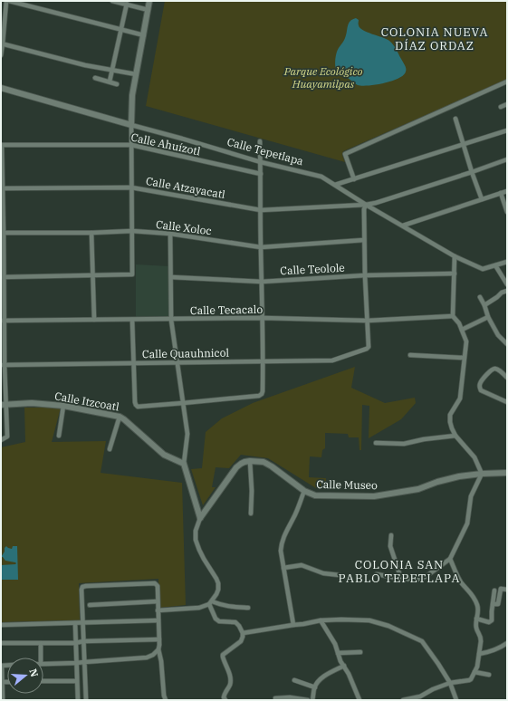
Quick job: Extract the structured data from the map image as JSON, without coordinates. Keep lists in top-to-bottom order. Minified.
{"streets":{"street":["Calle Ahuízotl","Calle Tepetlapa","Calle Atzayacatl","Calle Xoloc","Calle Teolole","Calle Tecacalo","Calle Quauhnicol","Calle Itzcoatl","Calle Museo"]},"crossings":[["Calle Tepetlapa","Calle Atzayacatl"],["Calle Tecacalo","Calle Quauhnicol"]],"districts":["COLONIA NUEVA DÍAZ ORDAZ","COLONIA SAN PABLO TEPETLAPA"],"parks":["Parque Ecológico Huayamilpas"],"north":"right"}
